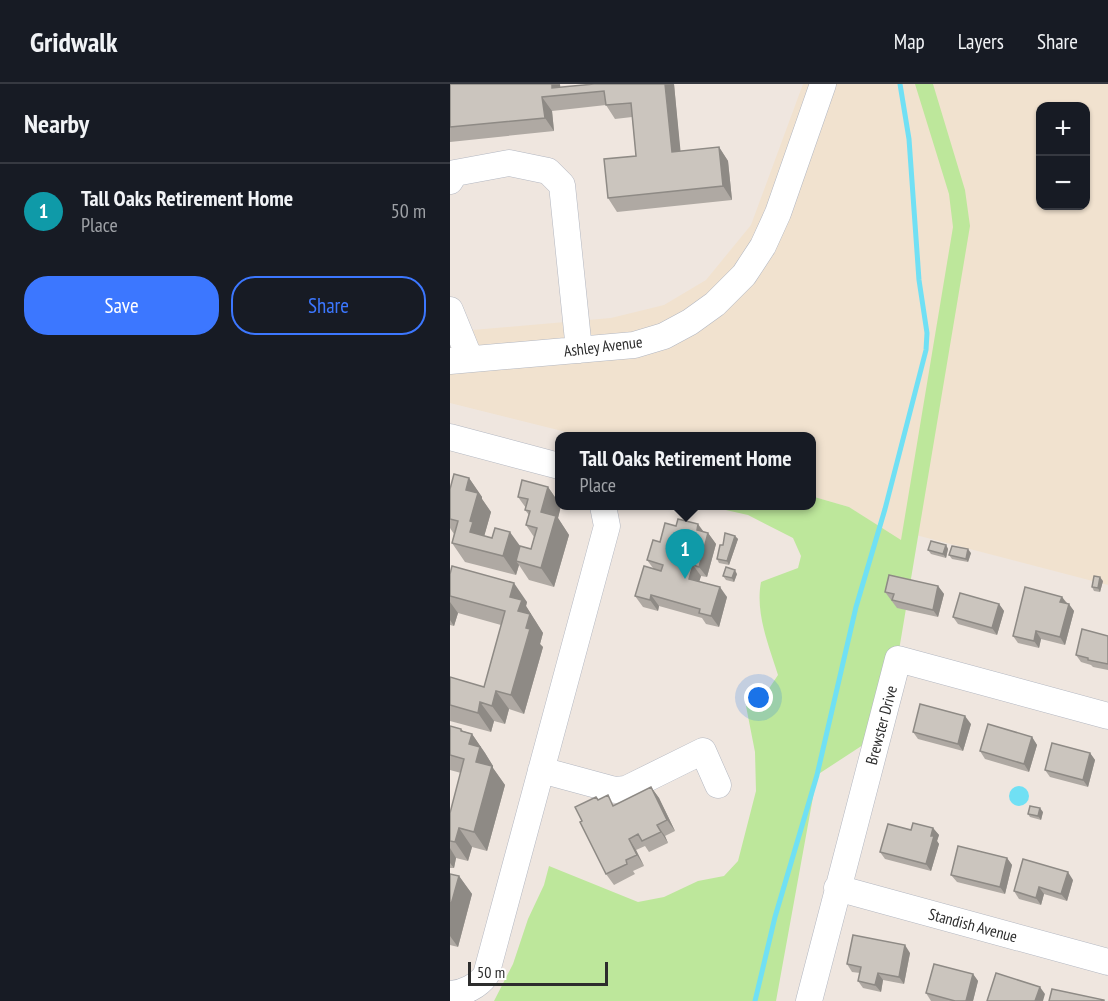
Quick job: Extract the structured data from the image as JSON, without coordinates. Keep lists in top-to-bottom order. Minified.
{"streets":{"street":["Ashley Avenue","Brewster Drive","Standish Avenue"]},"crossings":[["Brewster Drive","Standish Avenue"]],"scale_bar":"50 m","page":{"header":"Gridwalk","nav":["Map","Layers","Share"],"heading":"Nearby","map_buttons":["+","−"],"list":[{"mark":"1","name":"Tall Oaks Retirement Home","note":"Place","value":"50 m"}],"buttons":["Save","Share"],"popup":["Tall Oaks Retirement Home","Place"],"pins":"1","scale":"50 m"}}
